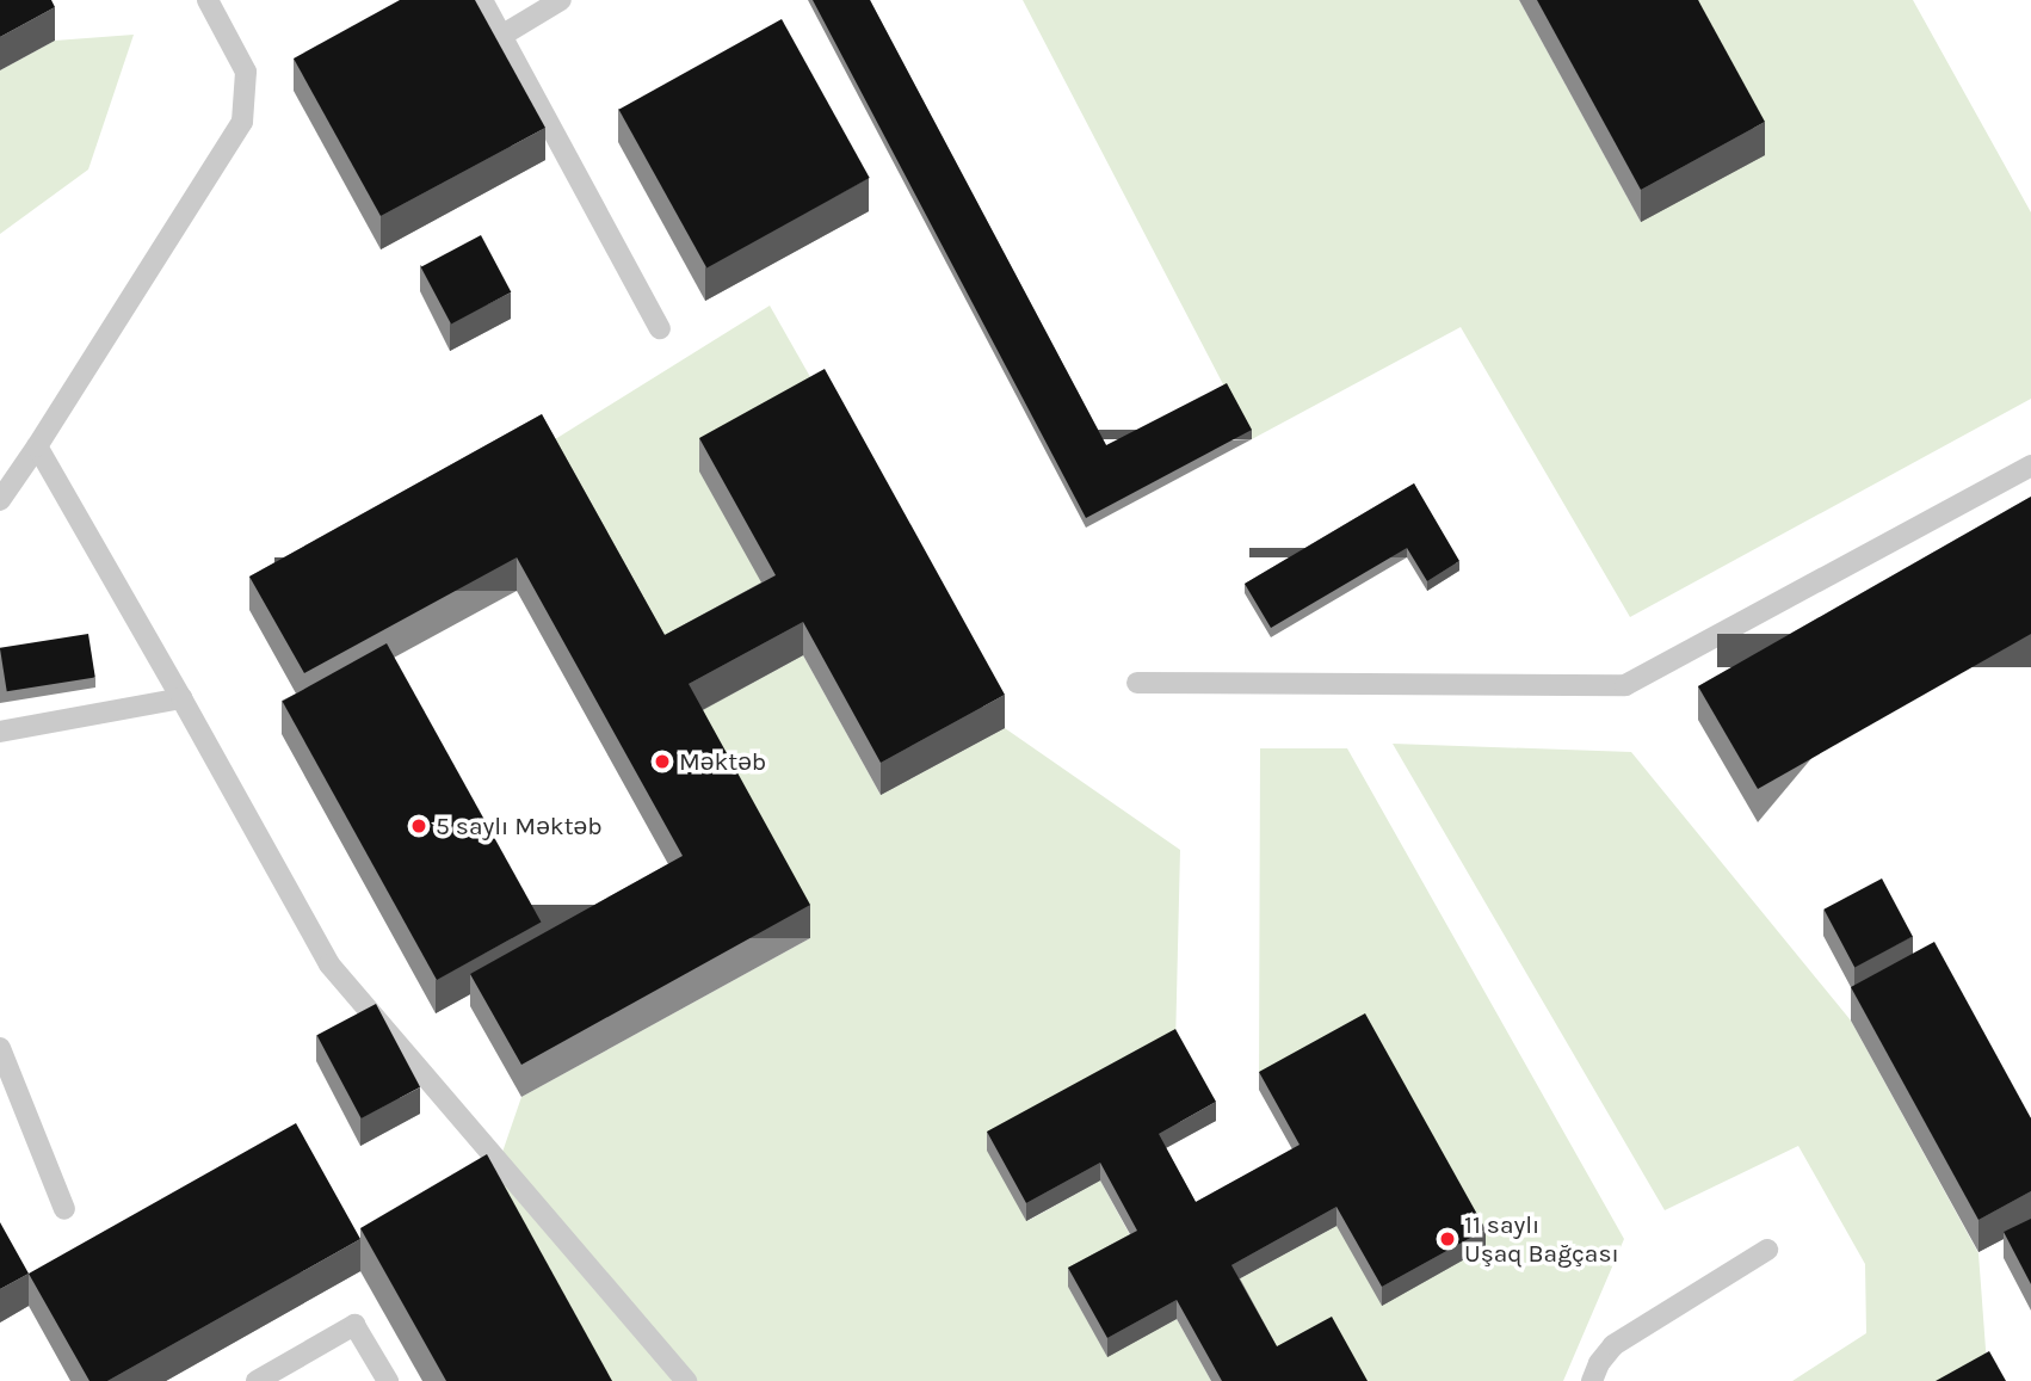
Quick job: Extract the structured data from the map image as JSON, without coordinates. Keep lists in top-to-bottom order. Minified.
{"places":["Məktəb","5 saylı Məktəb","11 saylı Uşaq Bağçası"]}
